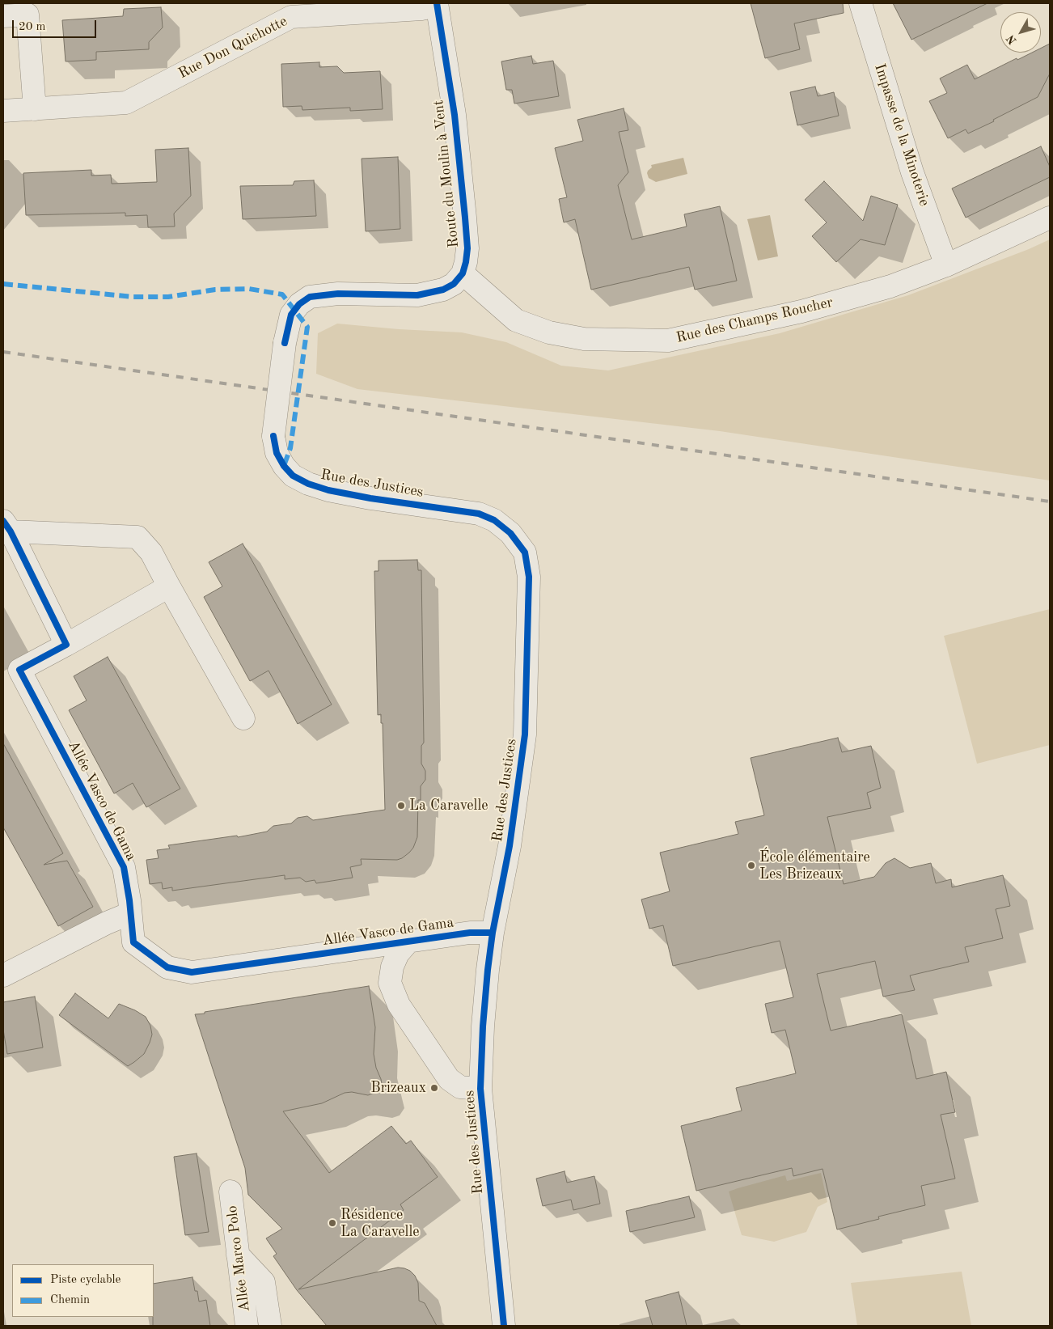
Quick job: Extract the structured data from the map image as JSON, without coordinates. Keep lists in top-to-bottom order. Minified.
{"streets":{"street":["Rue Don Quichotte","Impasse de la Minoterie","Route du Moulin à Vent","Rue des Champs Roucher","Rue des Justices","Allée Vasco de Gama","Allée Marco Polo"]},"crossings":[["Rue Don Quichotte","Route du Moulin à Vent"],["Impasse de la Minoterie","Rue des Champs Roucher"],["Route du Moulin à Vent","Rue des Champs Roucher"],["Route du Moulin à Vent","Rue des Justices"],["Rue des Champs Roucher","Rue des Justices"],["Rue des Justices","Allée Vasco de Gama"]],"places":["La Caravelle","École élémentaire Les Brizeaux","Brizeaux","Résidence La Caravelle"],"legend":["Piste cyclable","Chemin"],"scale_bar":"20 m","north":"bottom left"}
